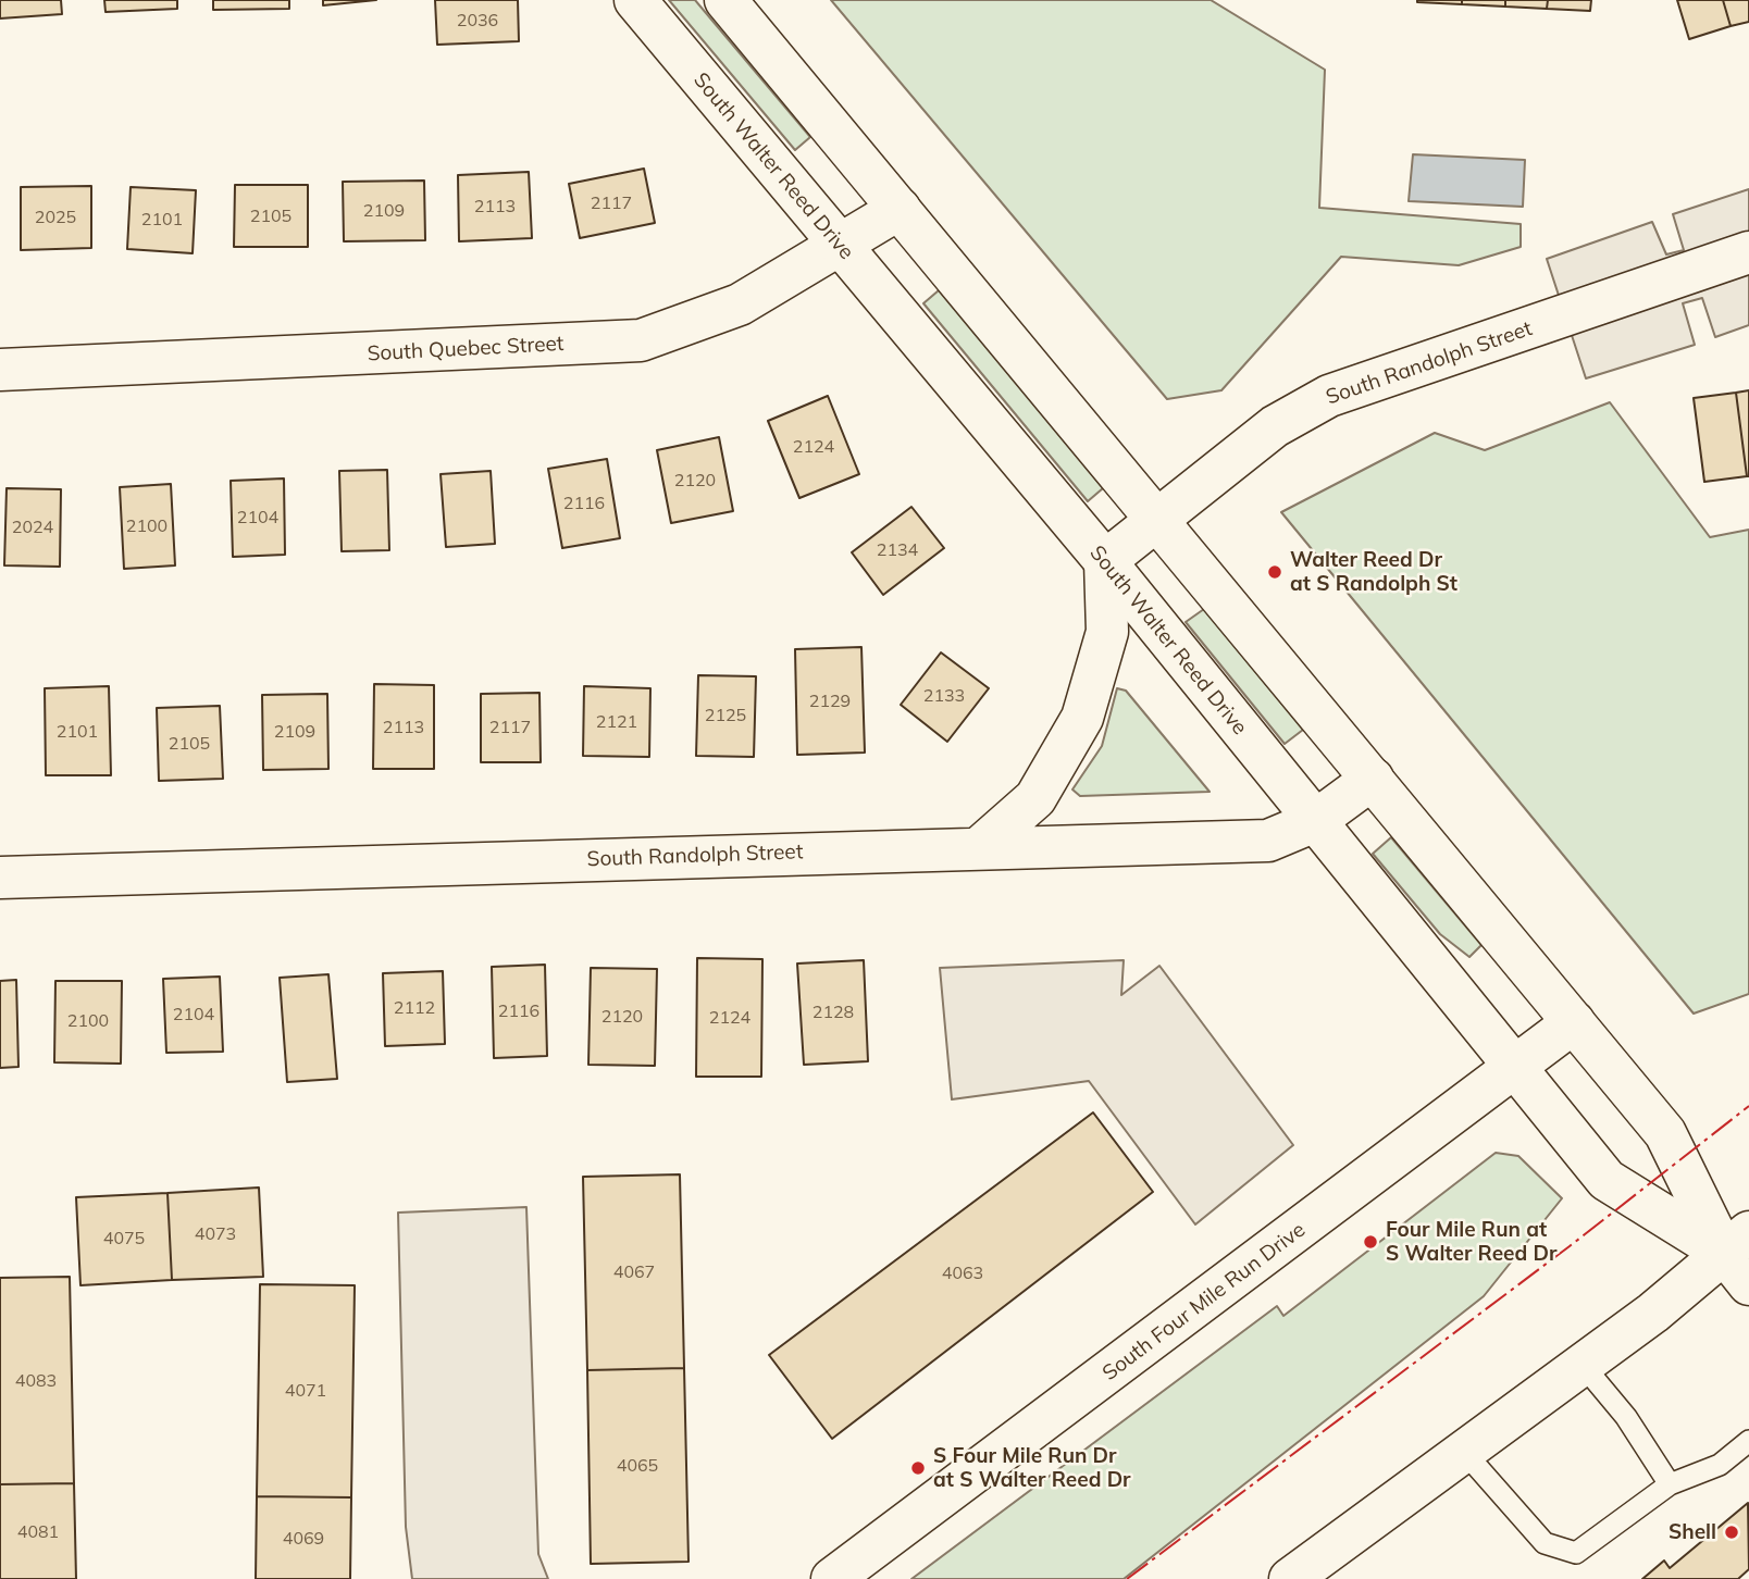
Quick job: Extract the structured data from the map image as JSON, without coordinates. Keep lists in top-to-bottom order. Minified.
{"streets":{"street":["South Walter Reed Drive","South Quebec Street","South Randolph Street","South Four Mile Run Drive"]},"crossings":[["South Walter Reed Drive","South Quebec Street"],["South Walter Reed Drive","South Randolph Street"],["South Walter Reed Drive","South Four Mile Run Drive"]],"places":["Walter Reed Dr at S Randolph St","Four Mile Run at S Walter Reed Dr","S Four Mile Run Dr at S Walter Reed Dr","Shell"],"house_numbers":["2036","2117","2113","2109","2105","2025","2101","2124","2120","2116","2104","2100","2024","2134","2133","2129","2125","2121","2113","2117","2101","2109","2105","2112","2116","2128","2104","2120","2124","2100","4073","4075","4067","4063","4083","4071","4065","4081","4069"]}
